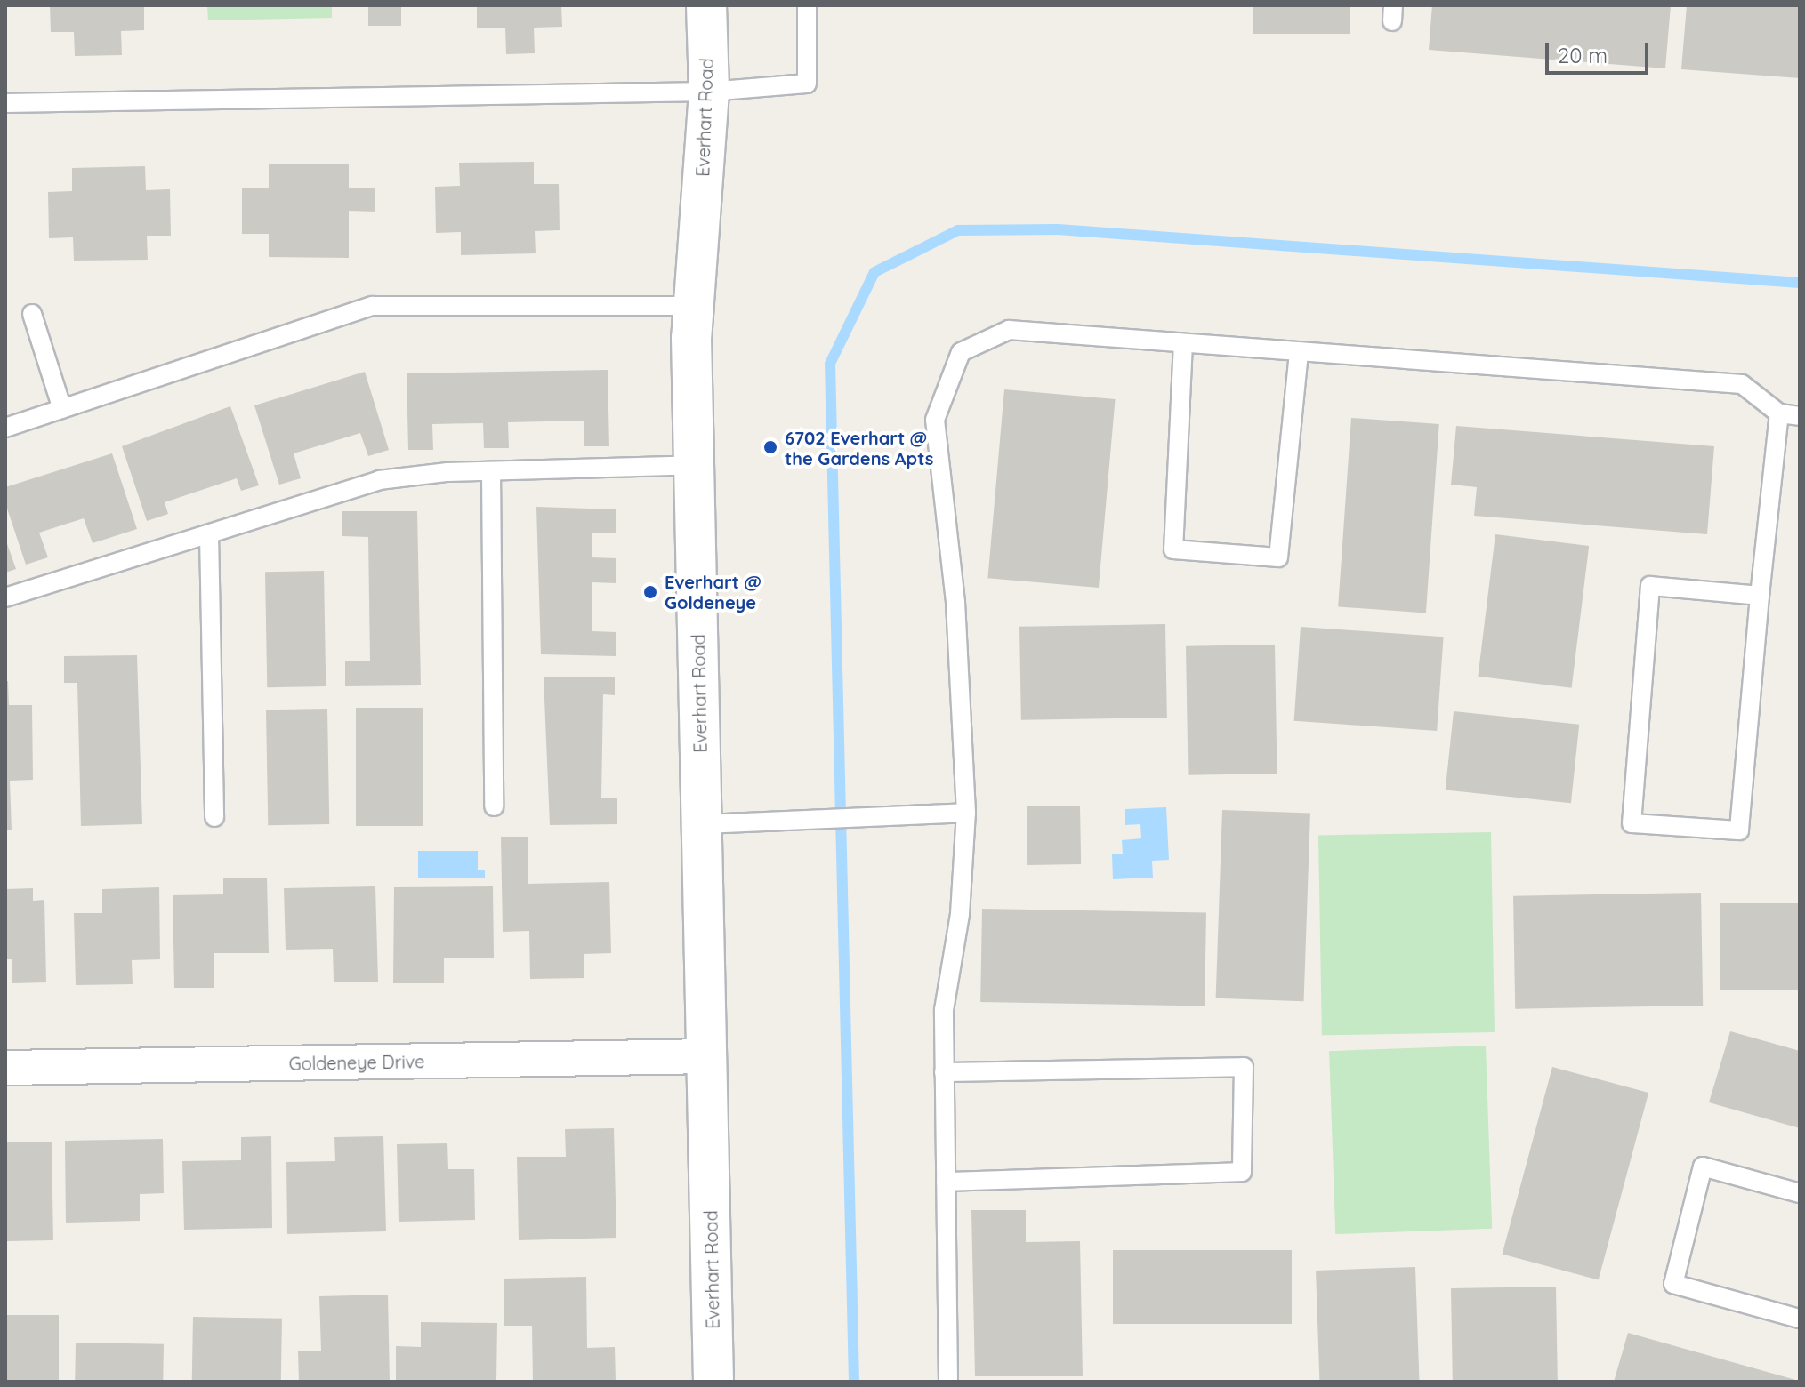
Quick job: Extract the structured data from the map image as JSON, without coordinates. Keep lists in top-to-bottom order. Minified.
{"streets":{"main road":["Everhart Road"],"street":["Goldeneye Drive"]},"crossings":[["Everhart Road","Goldeneye Drive"]],"places":["6702 Everhart @ the Gardens Apts","Everhart @ Goldeneye"],"scale_bar":"20 m"}
